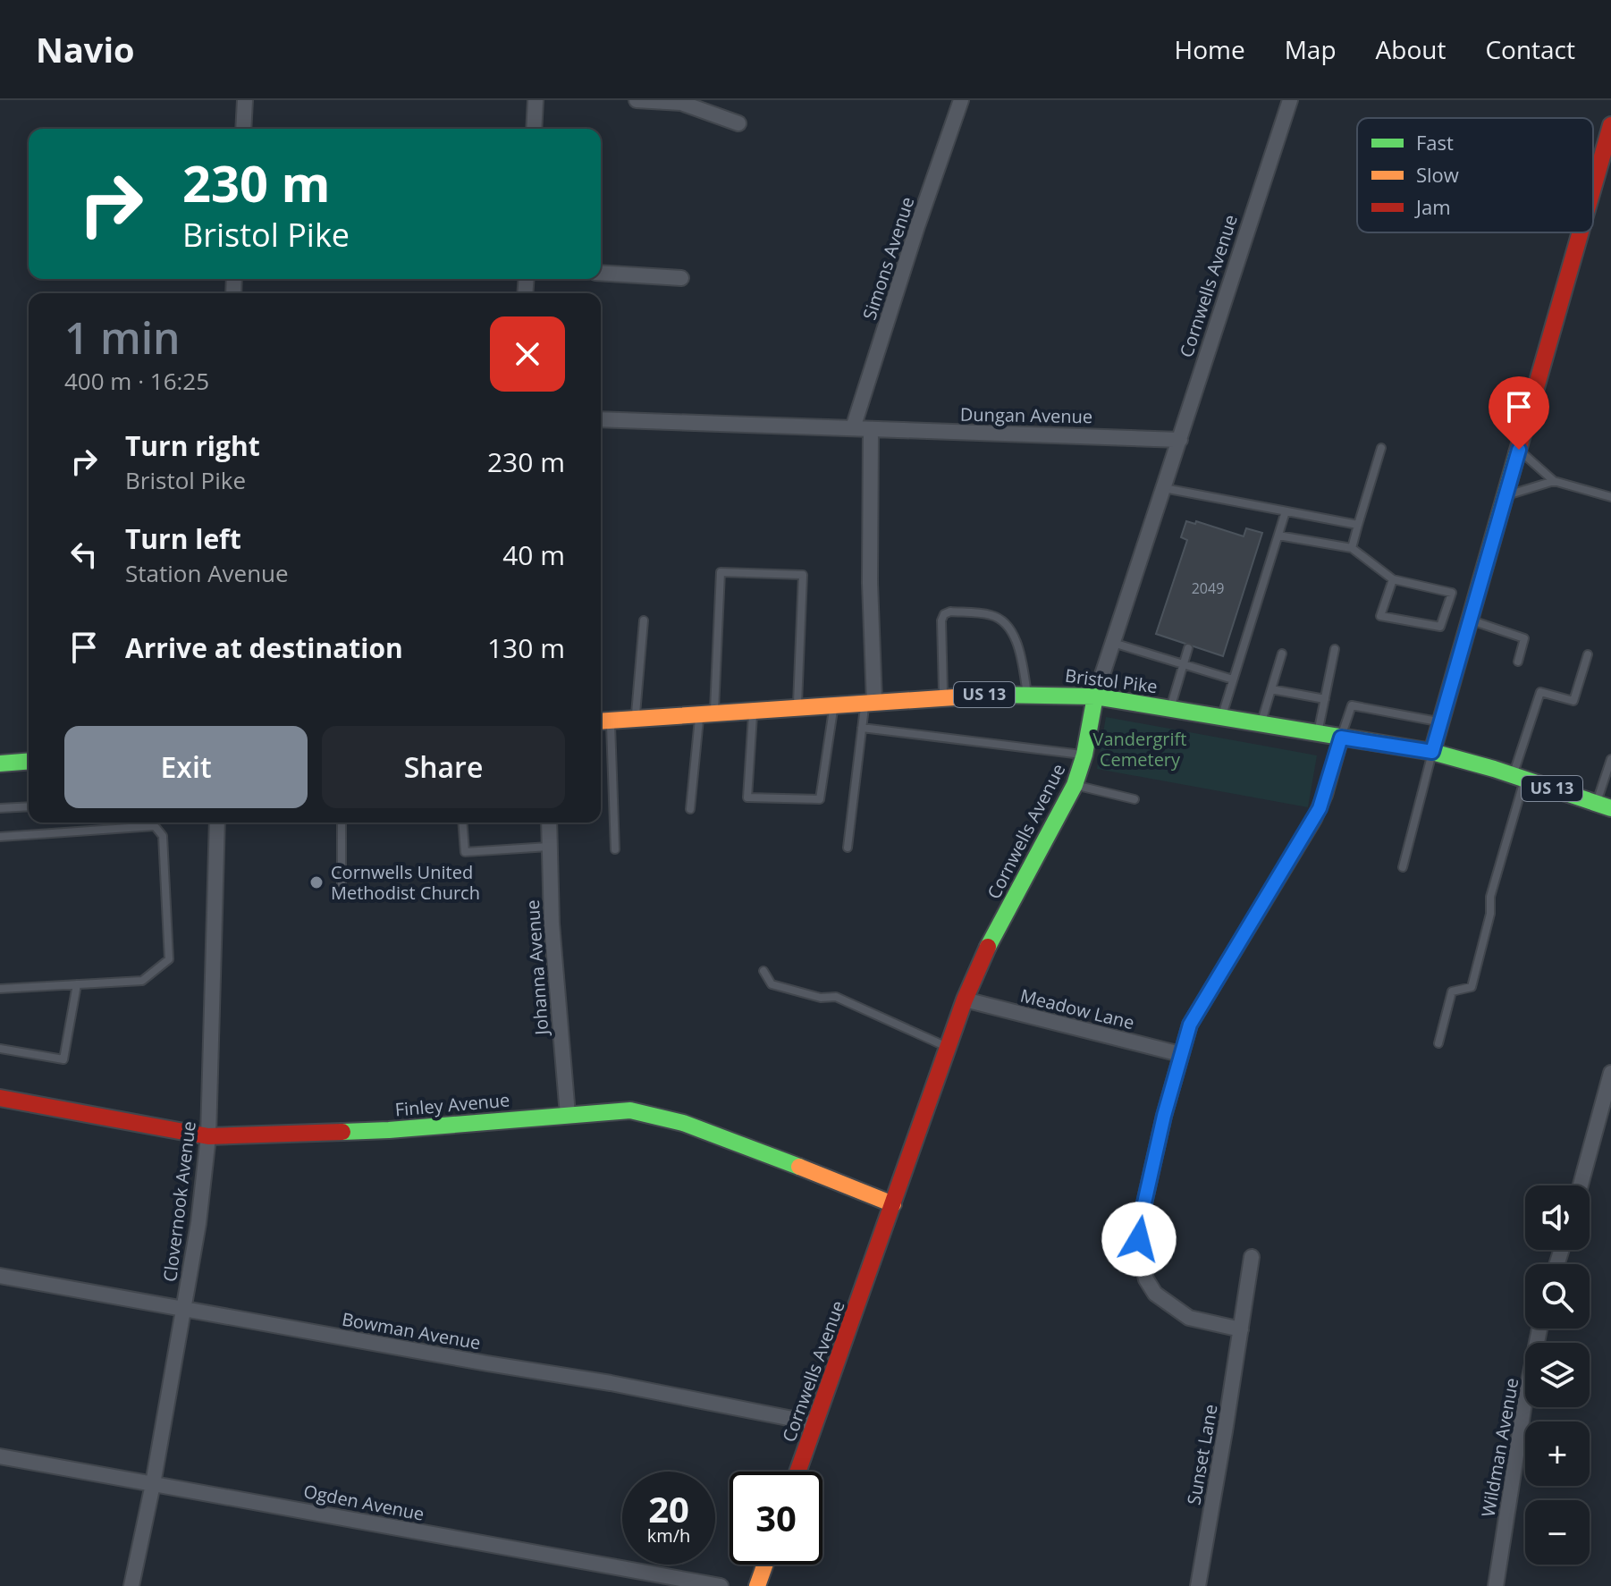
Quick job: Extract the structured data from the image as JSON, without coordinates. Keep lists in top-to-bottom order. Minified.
{"streets":{"street":["Simons Avenue","Cornwells Avenue","Dungan Avenue","Bristol Pike","US 13","Johanna Avenue","Meadow Lane","Finley Avenue","Clovernook Avenue","Bowman Avenue","Wildman Avenue","Sunset Lane","Ogden Avenue"]},"crossings":[["Simons Avenue","Dungan Avenue"],["Cornwells Avenue","Dungan Avenue"],["Cornwells Avenue","Bristol Pike"],["Cornwells Avenue","Meadow Lane"],["Cornwells Avenue","Finley Avenue"],["Cornwells Avenue","Bowman Avenue"],["Johanna Avenue","Finley Avenue"],["Finley Avenue","Clovernook Avenue"],["Clovernook Avenue","Bowman Avenue"],["Clovernook Avenue","Ogden Avenue"]],"parks":["Vandergrift Cemetery"],"places":["Cornwells United Methodist Church"],"house_numbers":["2049"],"legend":["Fast","Slow","Jam"],"page":{"header":"Navio","nav":["Home","Map","About","Contact"],"turn":["230 m","Bristol Pike"],"heading":["1 min","400 m · 16:25"],"list":[{"name":"Turn right","note":"Bristol Pike","value":"230 m"},{"name":"Turn left","note":"Station Avenue","value":"40 m"},{"name":"Arrive at destination","value":"130 m"}],"buttons":["Exit","Share"],"map_buttons":["+","−"],"speed":"20 km/h","limit":"30"}}
